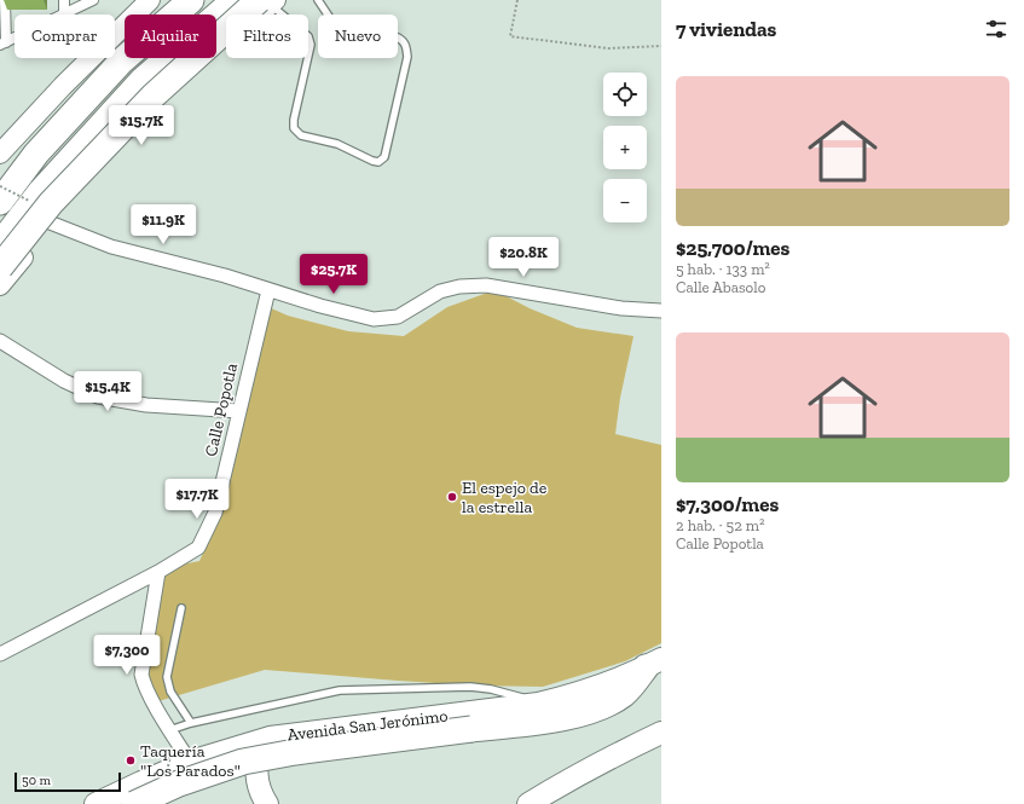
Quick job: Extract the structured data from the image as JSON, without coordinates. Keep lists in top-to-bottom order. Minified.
{"streets":{"main road":["Avenida San Jerónimo"],"street":["Calle Popotla"]},"places":["El espejo de la estrella","Taquería \"Los Parados\""],"scale_bar":"50 m","page":{"heading":"7 viviendas","chip":["Comprar","Alquilar","Filtros","Nuevo"],"list":[{"name":"$25,700/mes","note":"5 hab. · 133 m² · Calle Abasolo"},{"name":"$7,300/mes","note":"2 hab. · 52 m² · Calle Popotla"}],"map_buttons":["+","−"],"price":["$15.7K","$11.9K","$20.8K","$25.7K","$15.4K","$17.7K","$7,300"],"scale":"50 m"}}
